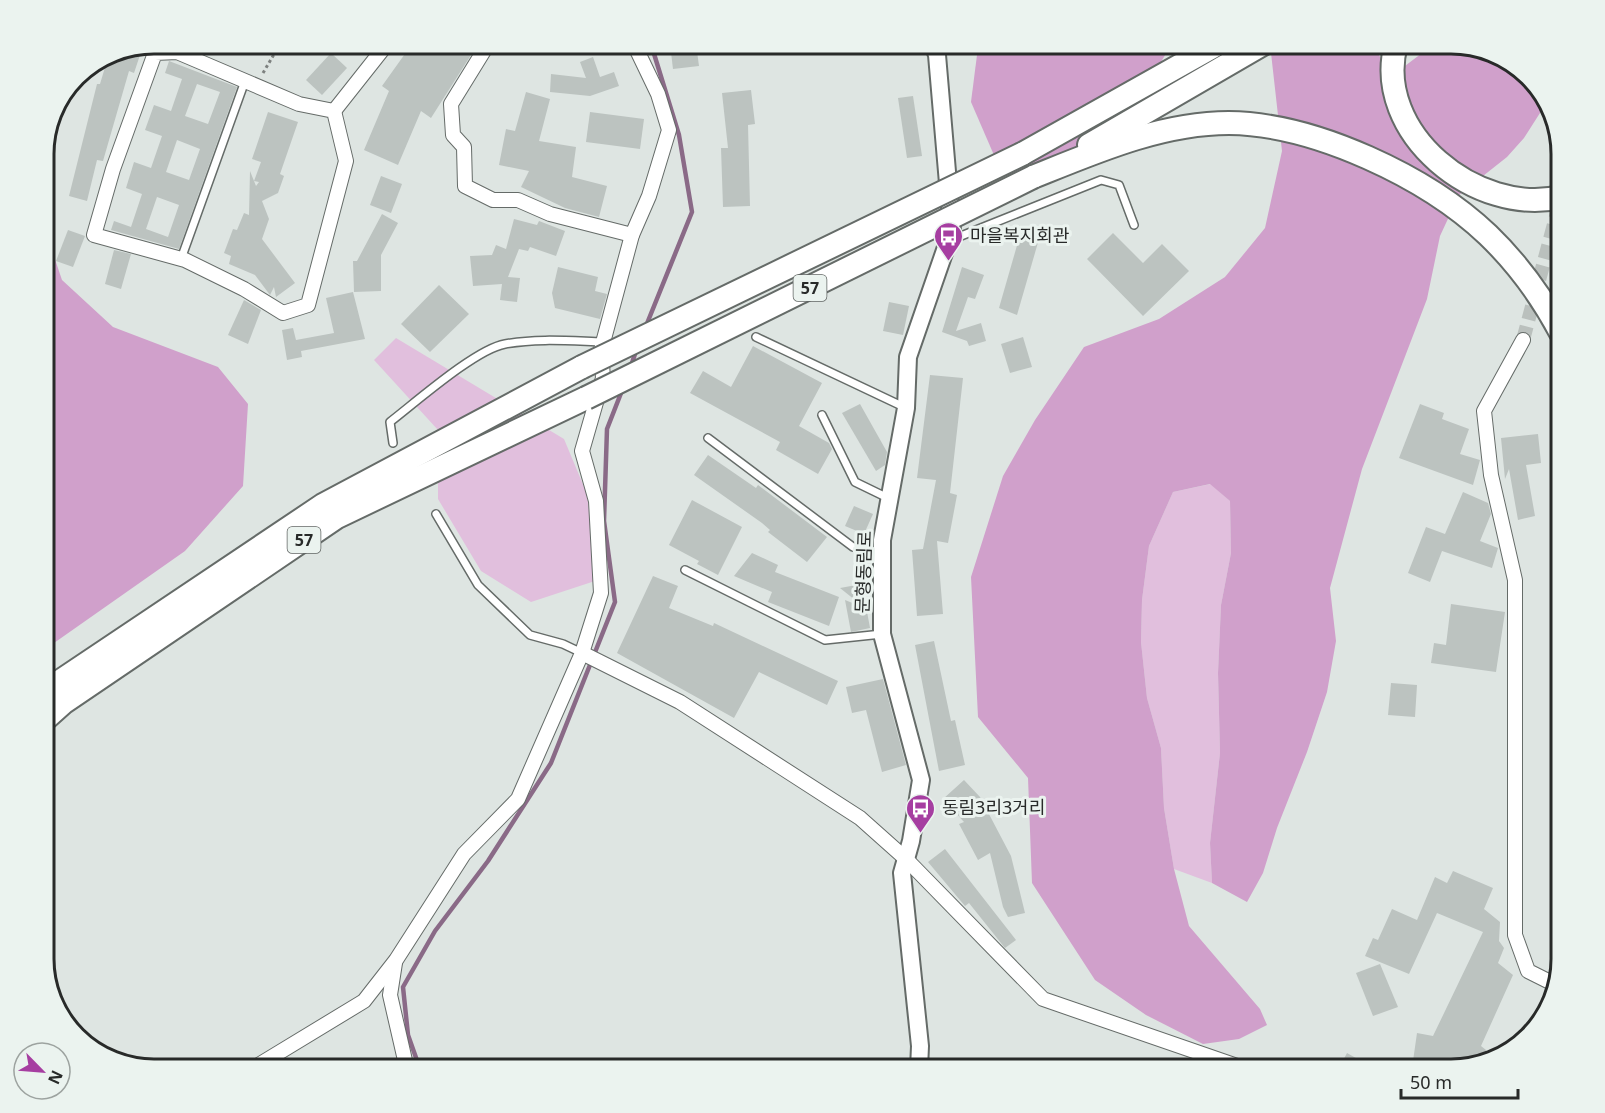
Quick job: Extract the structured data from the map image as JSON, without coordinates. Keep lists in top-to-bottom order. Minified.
{"streets":{"highway":["57"],"street":["문형동림로"]},"places":{"bus stop":["마을복지회관","동림3리3거리"]},"scale_bar":"50 m","north":"bottom right"}
